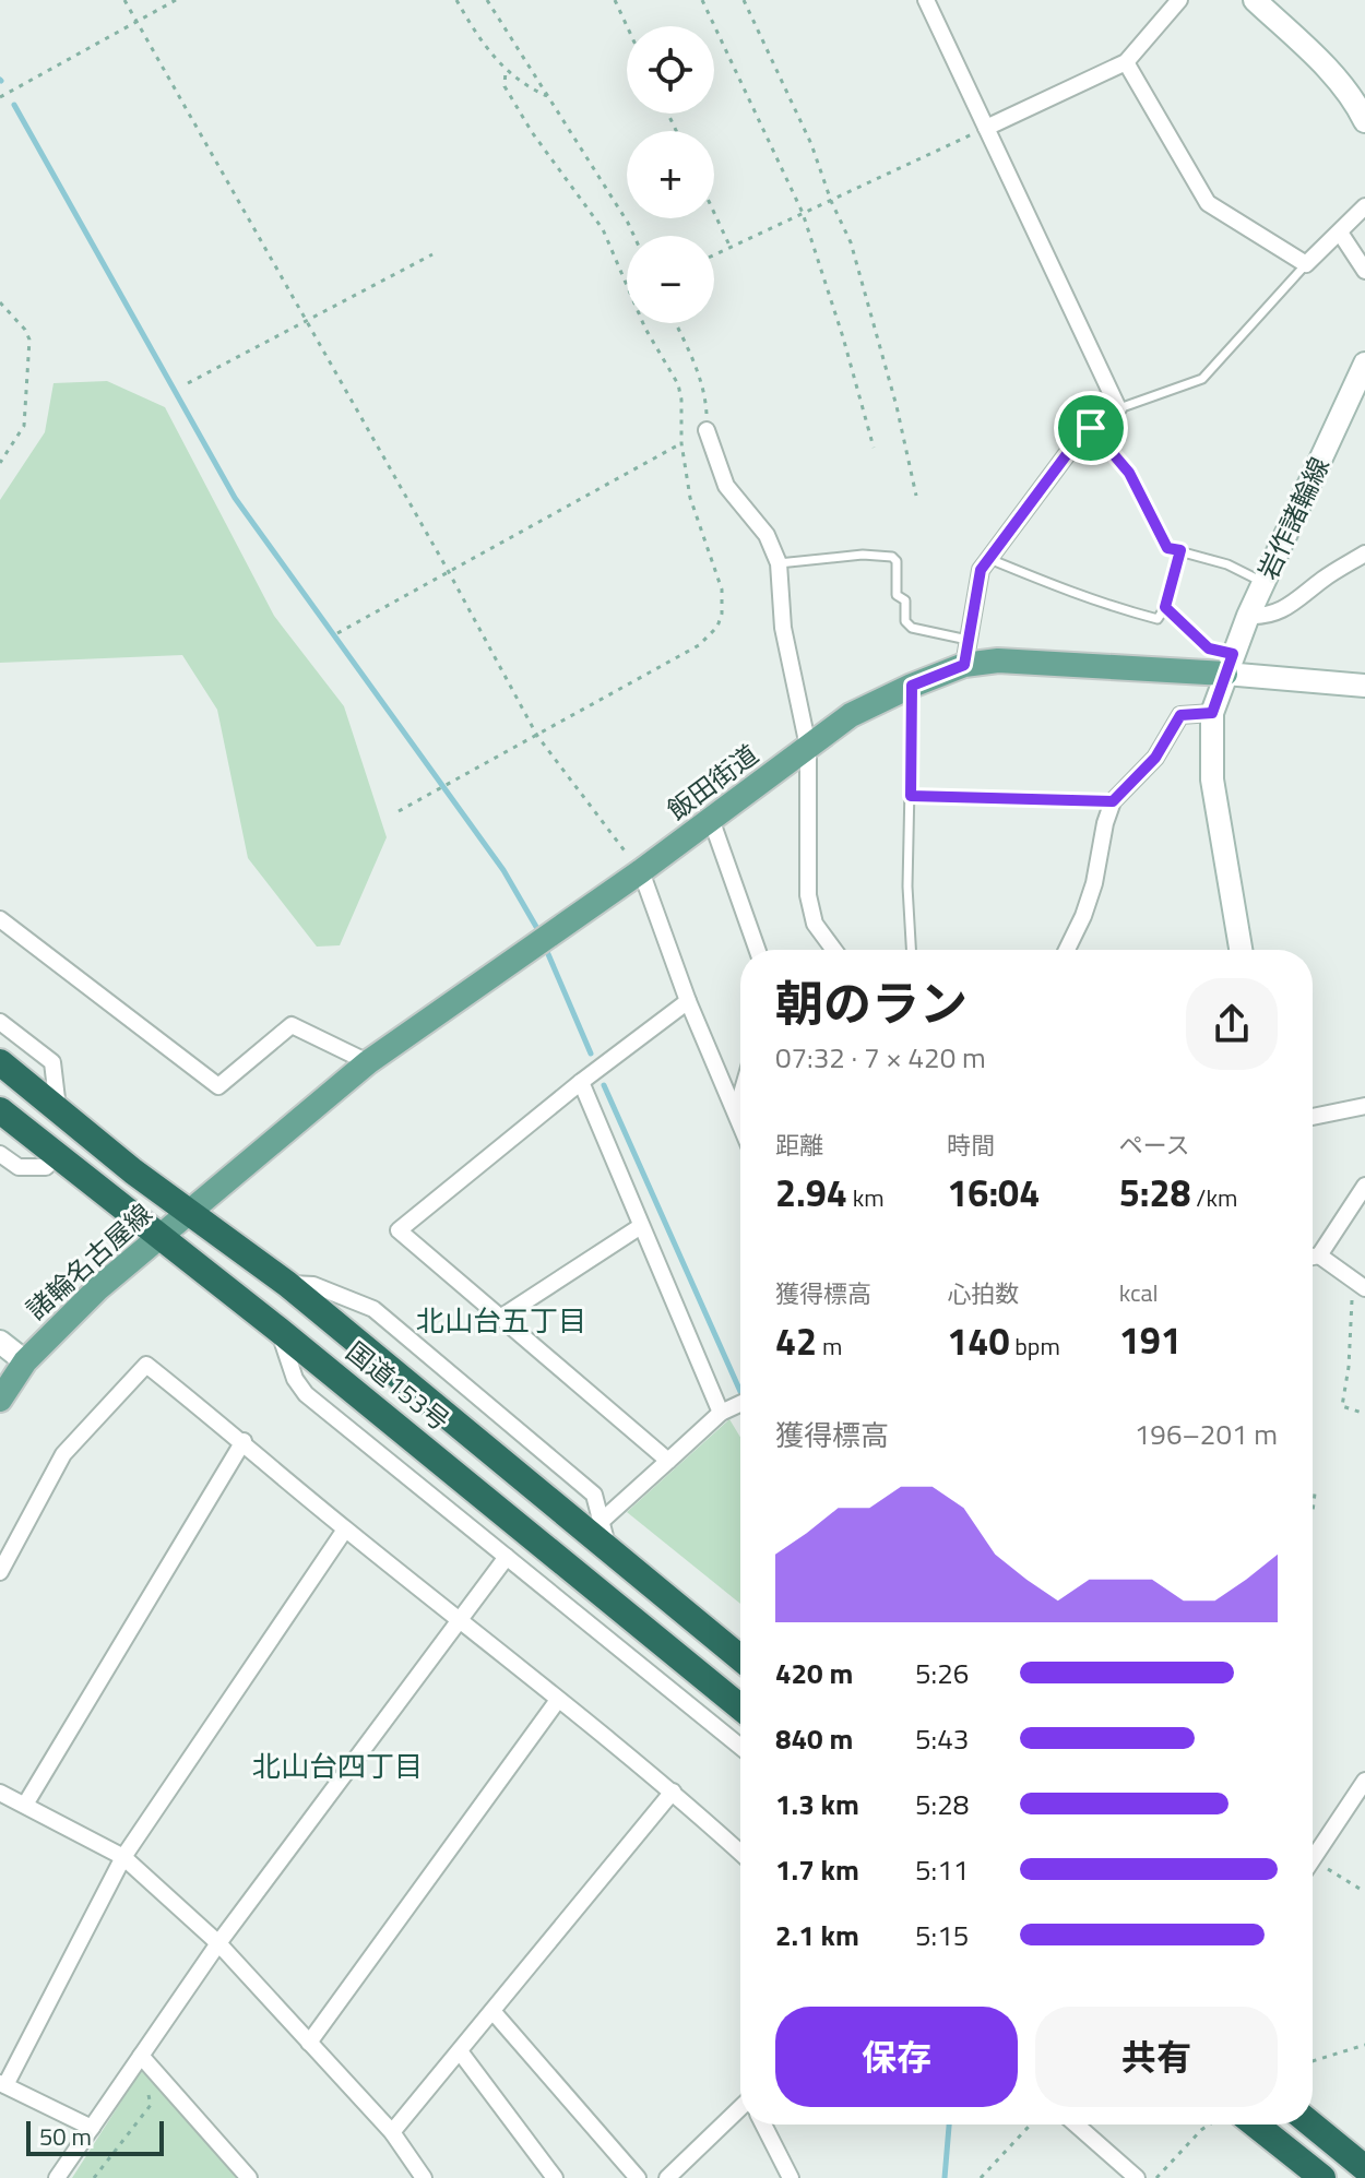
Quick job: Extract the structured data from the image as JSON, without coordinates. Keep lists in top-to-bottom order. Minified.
{"streets":{"highway":["国道153号"],"main road":["飯田街道","諸輪名古屋線"],"street":["岩作諸輪線"]},"crossings":[["岩作諸輪線","飯田街道"],["飯田街道","諸輪名古屋線"],["飯田街道","国道153号"],["諸輪名古屋線","国道153号"]],"districts":["北山台五丁目","北山台四丁目"],"scale_bar":"50 m","page":{"map_buttons":["+","−"],"heading":["朝のラン","07:32 · 7 × 420 m"],"stats":[["距離","2.94 km"],["時間","16:04"],["ペース","5:28 /km"],["獲得標高","42 m"],["心拍数","140 bpm"],["kcal","191"]],"chart":["獲得標高","196–201 m"],"list":[{"name":"420 m","note":"5:26"},{"name":"840 m","note":"5:43"},{"name":"1.3 km","note":"5:28"},{"name":"1.7 km","note":"5:11"},{"name":"2.1 km","note":"5:15"}],"buttons":["保存","共有"],"scale":"50 m"}}
